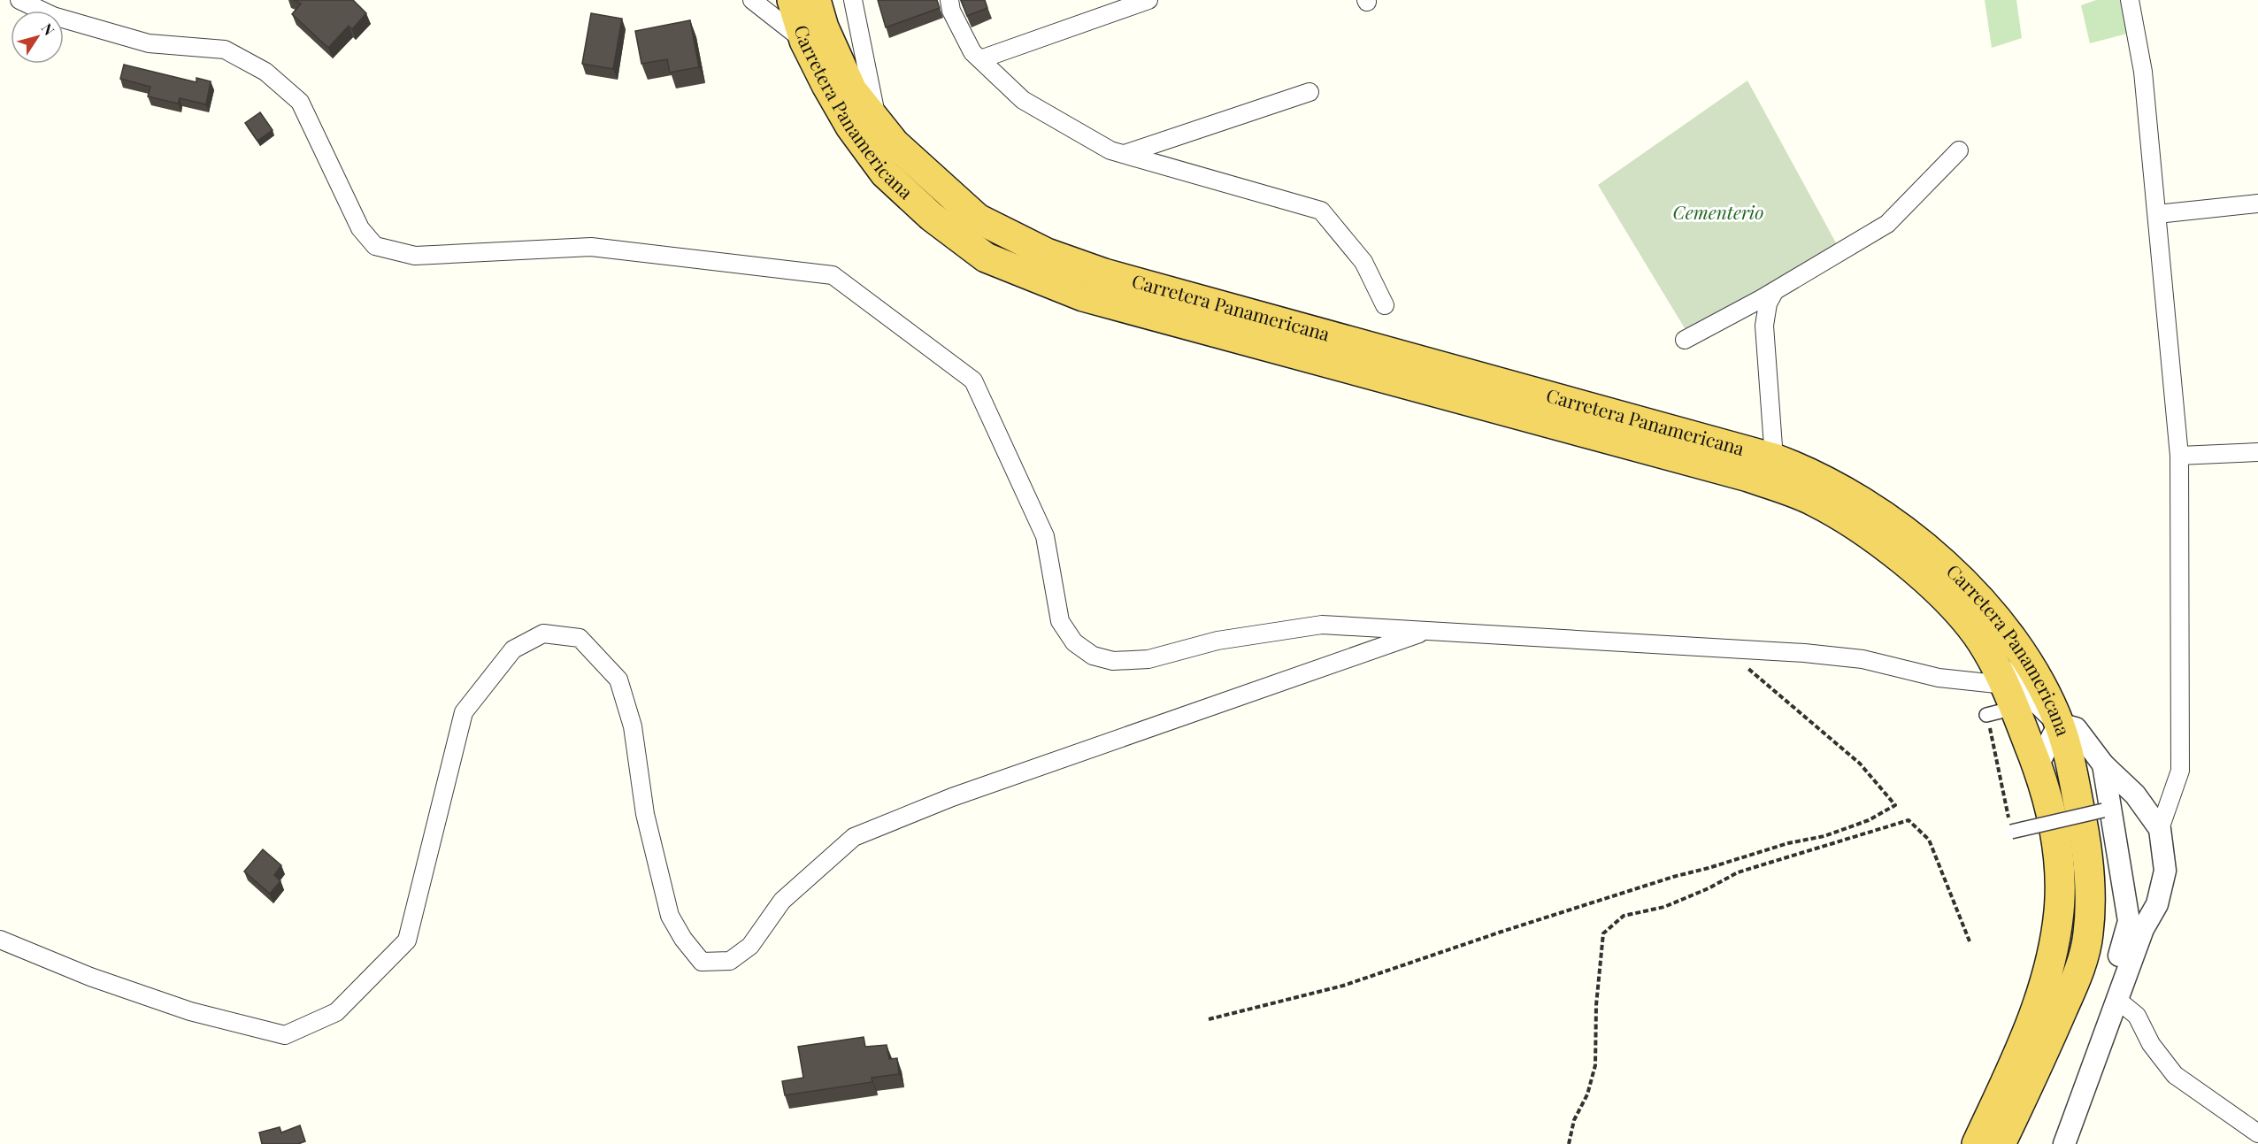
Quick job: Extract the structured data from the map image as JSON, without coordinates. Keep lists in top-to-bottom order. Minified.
{"streets":{"highway":["Carretera Panamericana"]},"parks":["Cementerio"],"north":"top right"}
